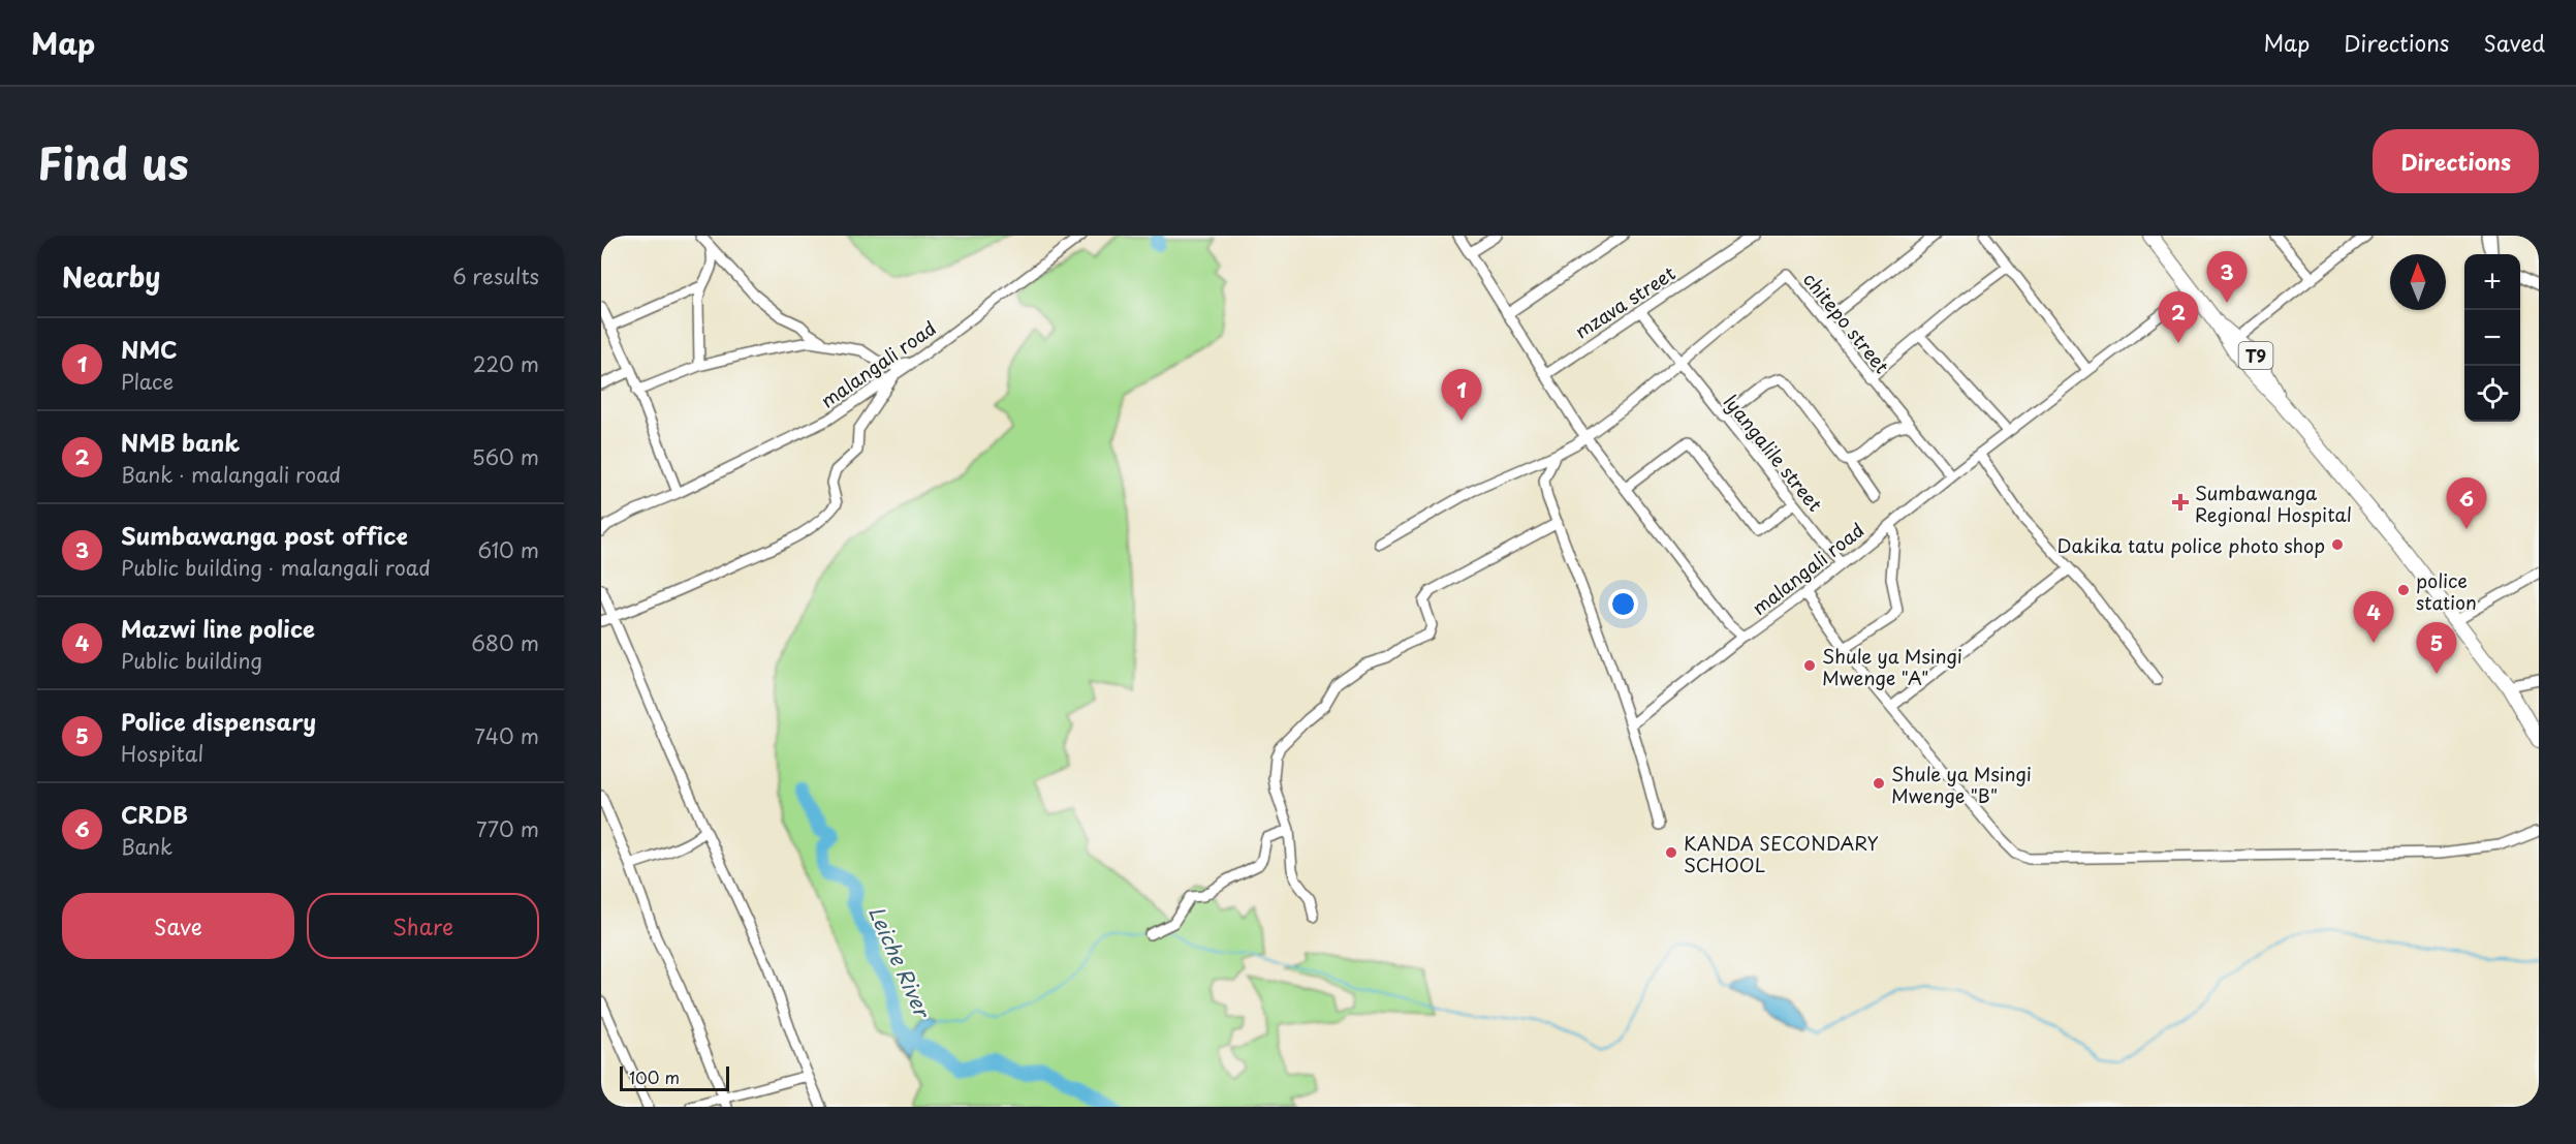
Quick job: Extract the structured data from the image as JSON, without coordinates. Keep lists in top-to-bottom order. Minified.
{"streets":{"highway":["T9"],"street":["mzava street","chitepo street","malangali road","lyangalile street"]},"crossings":[["mzava street","malangali road"],["mzava street","lyangalile street"],["chitepo street","malangali road"],["chitepo street","lyangalile street"],["T9","malangali road"],["malangali road","lyangalile street"]],"water":["Leiche River"],"places":{"health":["Sumbawanga Regional Hospital"],"other":["Dakika tatu police photo shop","police station","Shule ya Msingi Mwenge \"A\"","Shule ya Msingi Mwenge \"B\"","KANDA SECONDARY SCHOOL"]},"scale_bar":"100 m","north":"top","page":{"header":"Map","nav":["Map","Directions","Saved"],"title":"Find us","buttons":["Directions",["Save","Share"]],"heading":["Nearby","6 results"],"pins":["3","2","1","6","4","5"],"map_buttons":["+","−"],"list":[{"mark":"1","name":"NMC","note":"Place","value":"220 m"},{"mark":"2","name":"NMB bank","note":"Bank · malangali road","value":"560 m"},{"mark":"3","name":"Sumbawanga post office","note":"Public building · malangali road","value":"610 m"},{"mark":"4","name":"Mazwi line police","note":"Public building","value":"680 m"},{"mark":"5","name":"Police dispensary","note":"Hospital","value":"740 m"},{"mark":"6","name":"CRDB","note":"Bank","value":"770 m"}],"scale":"100 m"}}
